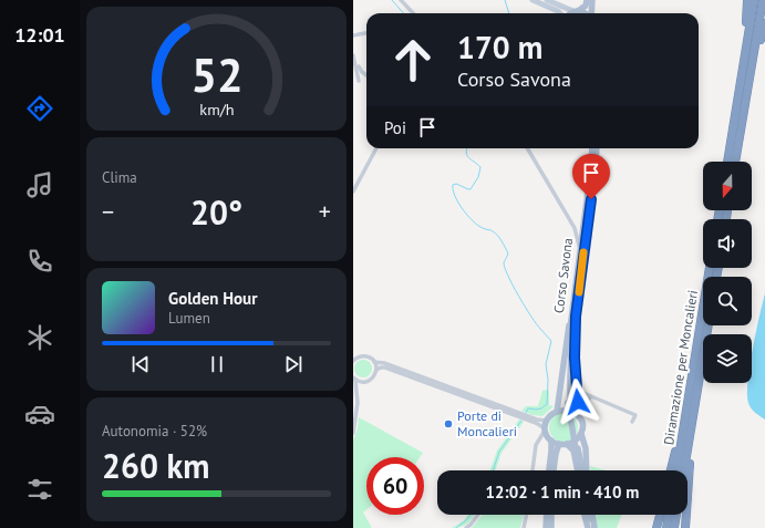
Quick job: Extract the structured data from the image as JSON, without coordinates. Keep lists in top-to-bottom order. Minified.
{"streets":{"highway":["Diramazione per Moncalieri"],"main road":["Corso Savona"]},"places":["Porte di Moncalieri"],"north":"bottom","page":{"tabs":"12:01","turn":["170 m","Corso Savona"],"then":"Poi","tile":["Clima",["Autonomia · 52%","260 km"]],"heat":["−","20°","+"],"song":["Golden Hour","Lumen"],"limit":"60","trip":"12:02 · 1 min · 410 m","gauge":["52","km/h"]}}
